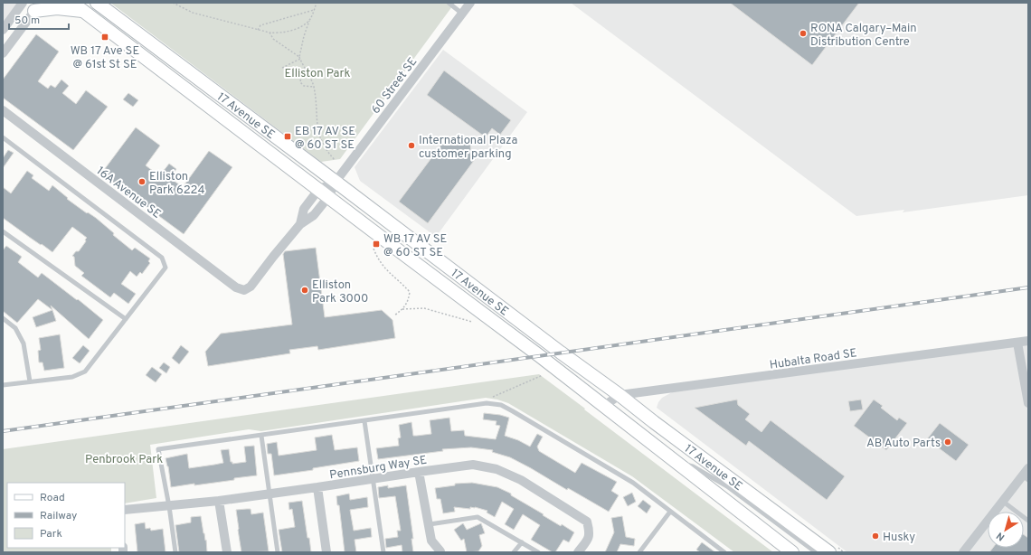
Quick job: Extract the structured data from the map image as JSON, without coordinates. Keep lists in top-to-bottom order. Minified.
{"streets":{"main road":["17 Avenue SE"],"street":["60 Street SE","16A Avenue SE","Hubalta Road SE","Pennsburg Way SE"]},"crossings":[["60 Street SE","17 Avenue SE"],["60 Street SE","16A Avenue SE"],["17 Avenue SE","Hubalta Road SE"]],"parks":["Elliston Park","Penbrook Park"],"places":{"other":["RONA Calgary–Main Distribution Centre","International Plaza customer parking","Elliston Park 6224","Elliston Park 3000","AB Auto Parts","Husky"],"transit":["WB 17 Ave SE @ 61st St SE","EB 17 AV SE @ 60 ST SE","WB 17 AV SE @ 60 ST SE"]},"legend":["Road","Railway","Park"],"scale_bar":"50 m","north":"bottom left"}
